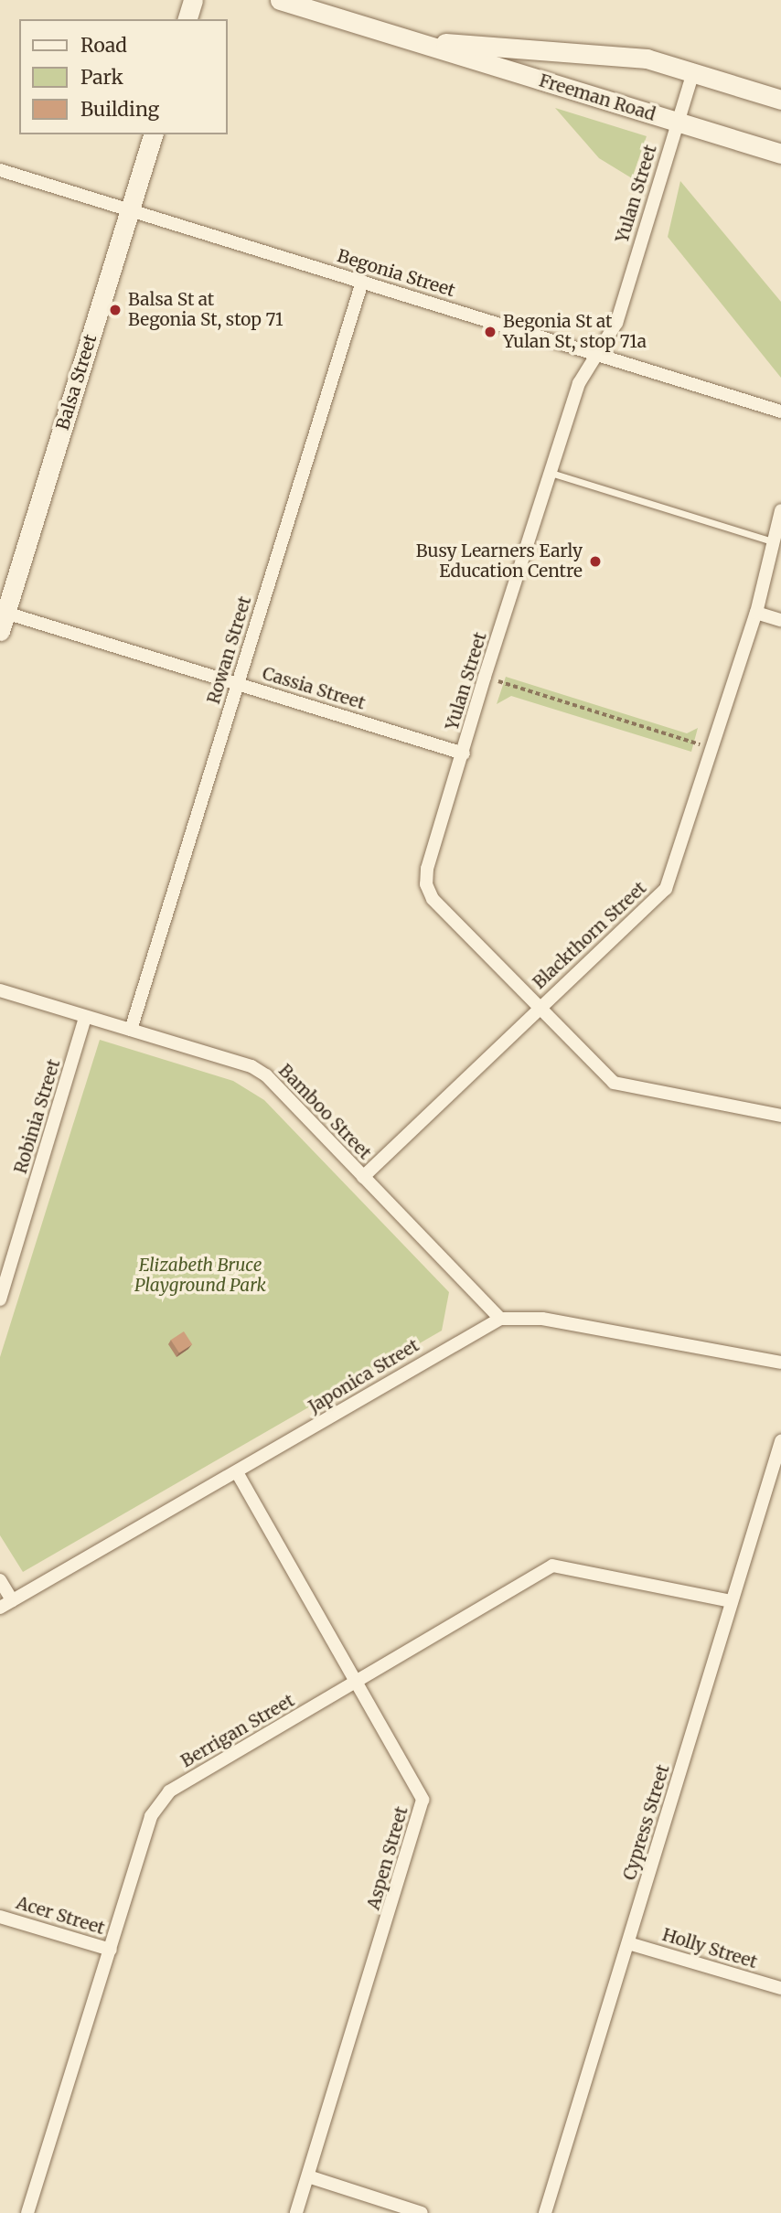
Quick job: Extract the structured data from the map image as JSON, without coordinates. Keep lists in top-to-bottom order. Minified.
{"streets":{"street":["Freeman Road","Yulan Street","Begonia Street","Balsa Street","Rowan Street","Cassia Street","Blackthorn Street","Bamboo Street","Robinia Street","Japonica Street","Berrigan Street","Cypress Street","Aspen Street","Acer Street","Holly Street"]},"crossings":[["Freeman Road","Yulan Street"],["Yulan Street","Begonia Street"],["Yulan Street","Cassia Street"],["Yulan Street","Blackthorn Street"],["Begonia Street","Balsa Street"],["Begonia Street","Rowan Street"],["Balsa Street","Cassia Street"],["Rowan Street","Cassia Street"],["Rowan Street","Bamboo Street"],["Blackthorn Street","Bamboo Street"],["Bamboo Street","Robinia Street"],["Bamboo Street","Japonica Street"],["Japonica Street","Aspen Street"],["Berrigan Street","Cypress Street"],["Berrigan Street","Aspen Street"],["Berrigan Street","Acer Street"],["Cypress Street","Holly Street"]],"parks":["Elizabeth Bruce Playground Park"],"places":["Balsa St at Begonia St, stop 71","Begonia St at Yulan St, stop 71a","Busy Learners Early Education Centre"],"legend":["Road","Park","Building"]}
